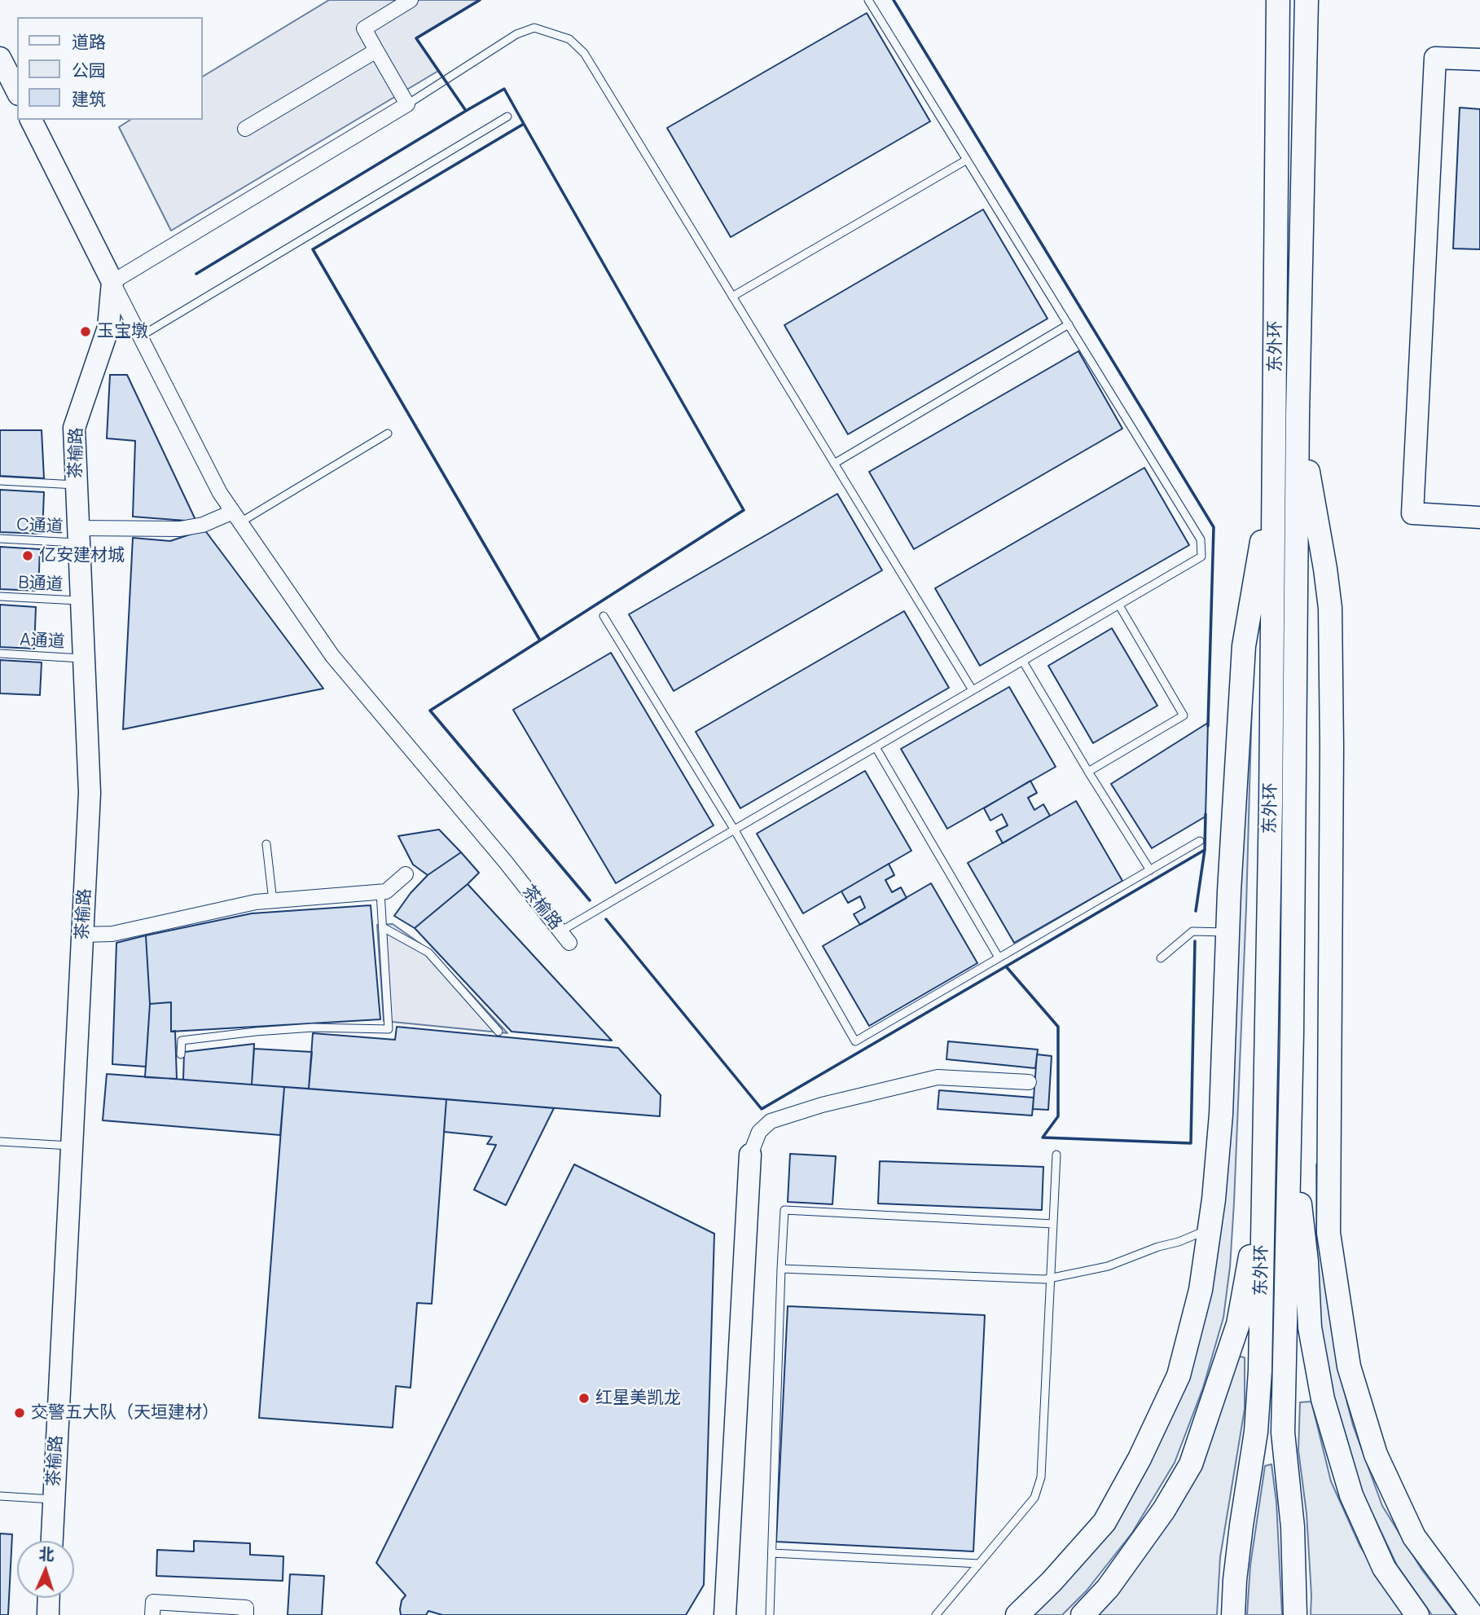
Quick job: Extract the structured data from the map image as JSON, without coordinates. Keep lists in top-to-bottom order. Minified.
{"streets":{"main road":["东外环"],"street":["茶榆路"],"lane":["C通道","B通道","A通道"]},"crossings":[["茶榆路","C通道"],["茶榆路","B通道"],["茶榆路","A通道"]],"places":["玉宝墩","亿安建材城","红星美凯龙","交警五大队（天垣建材）"],"legend":["道路","公园","建筑"],"north":"top"}
